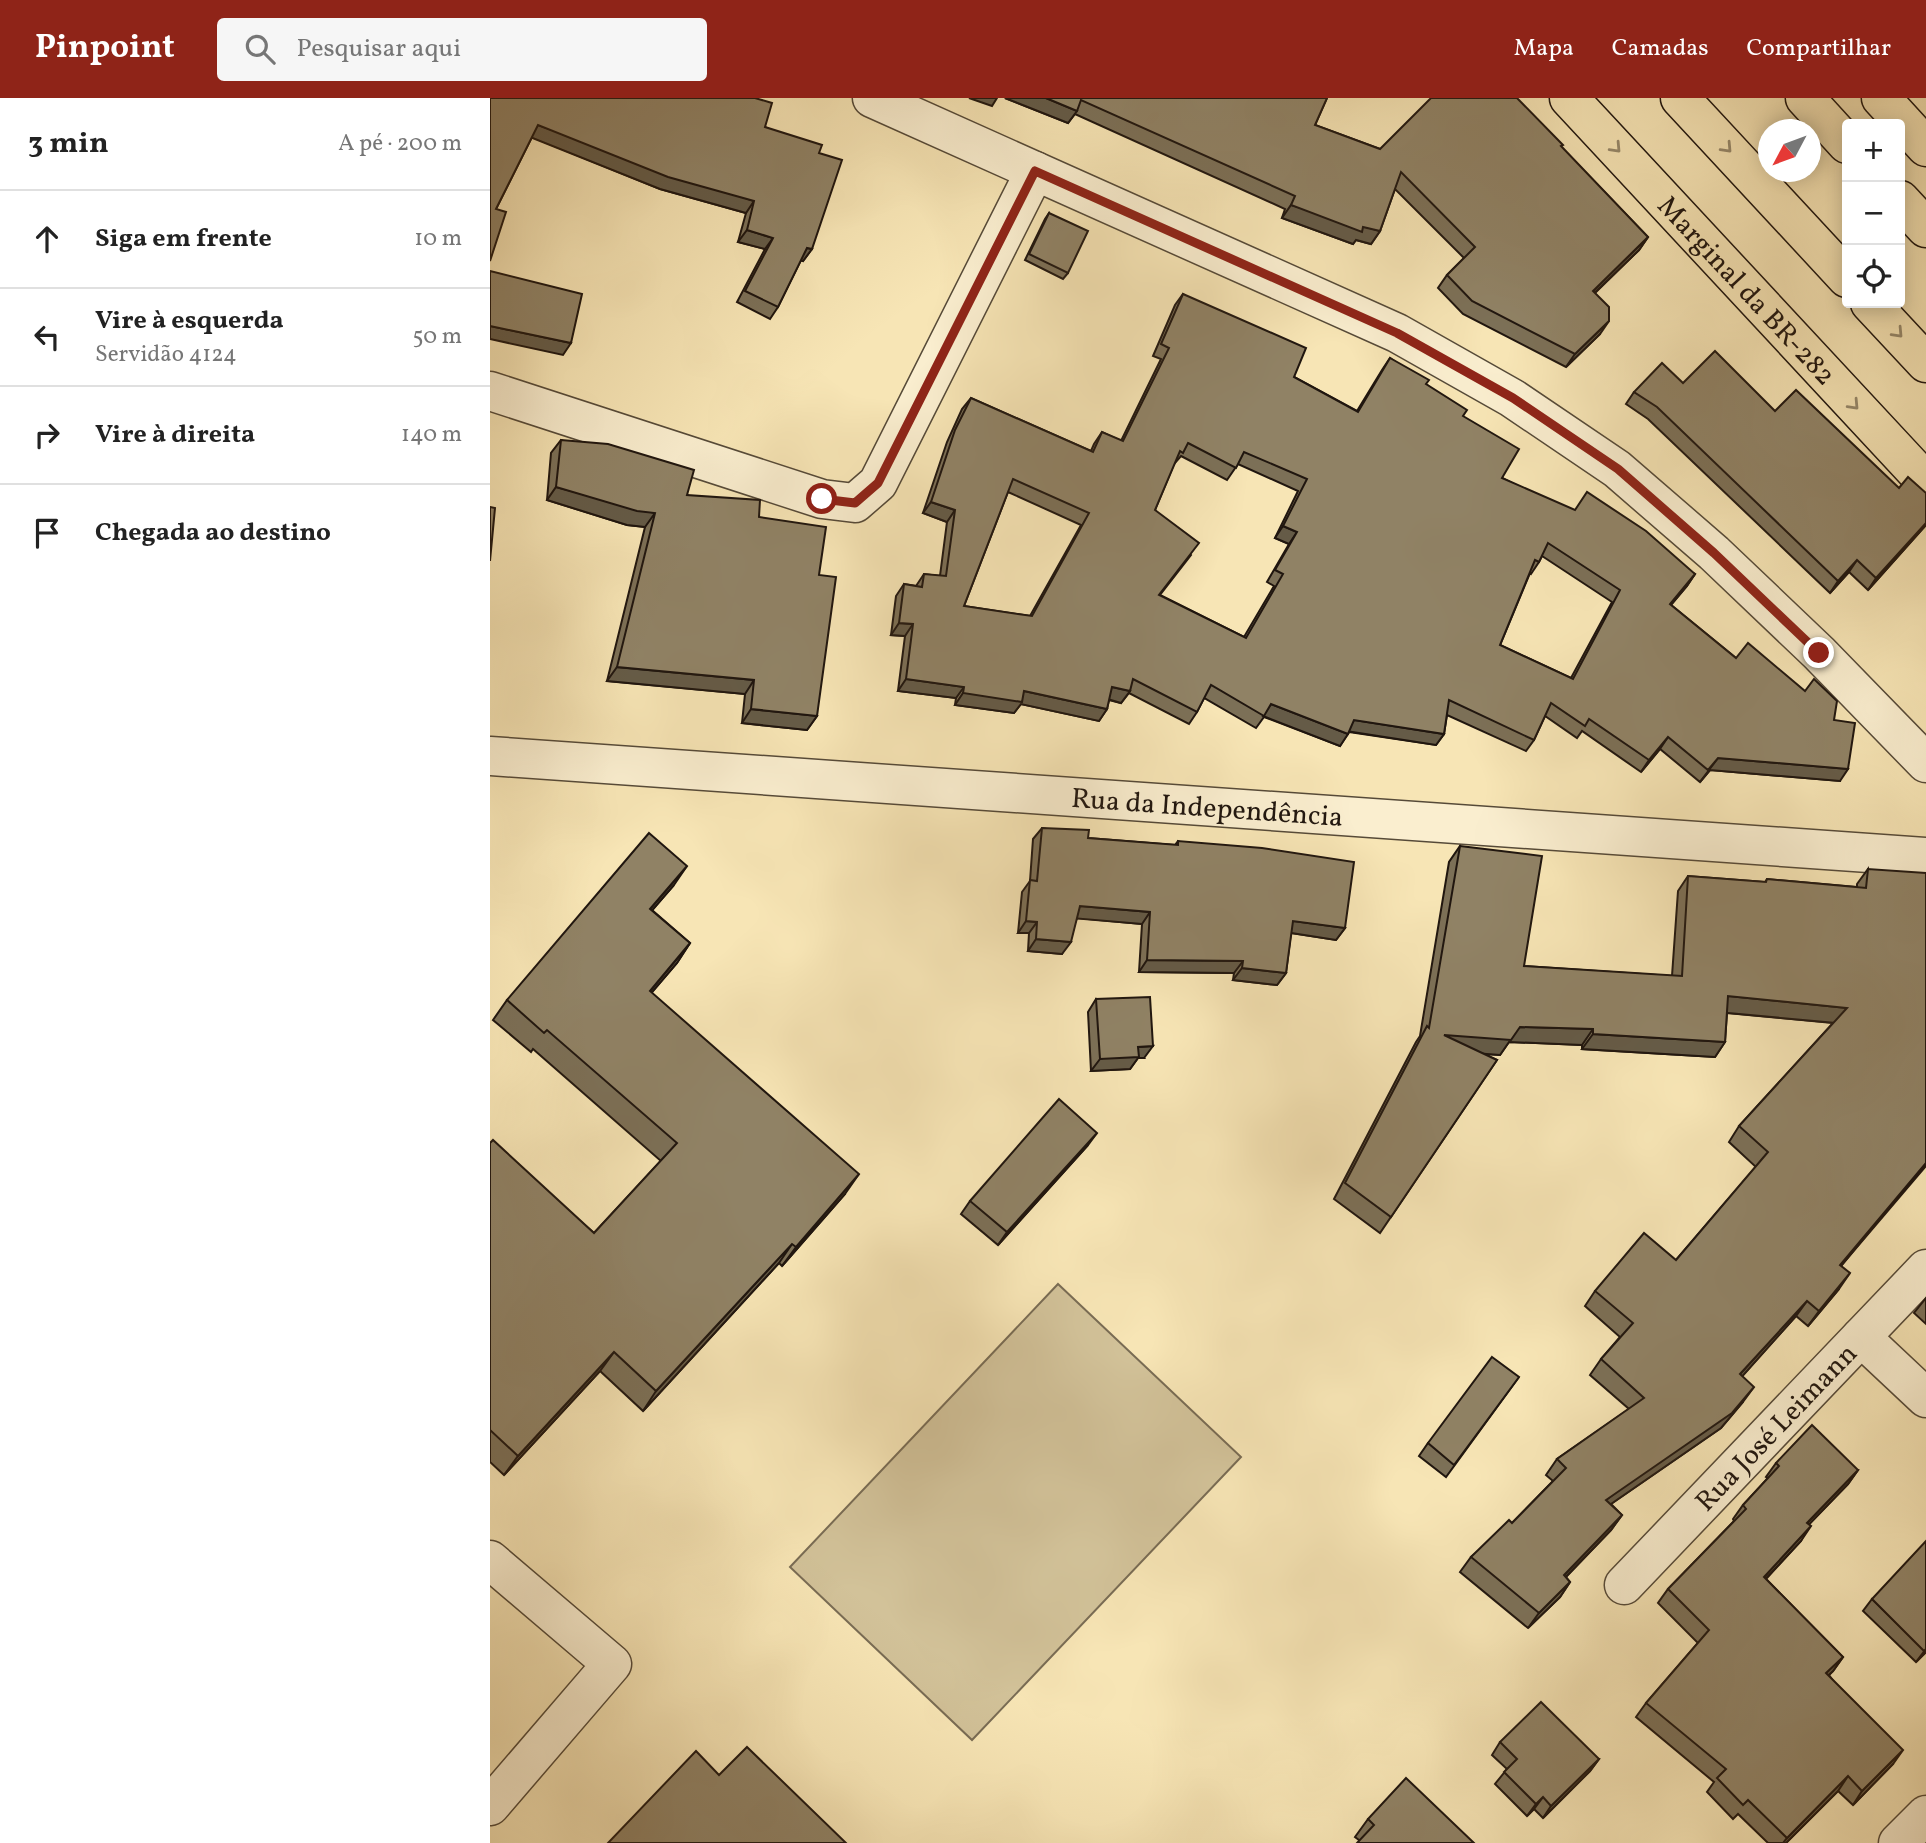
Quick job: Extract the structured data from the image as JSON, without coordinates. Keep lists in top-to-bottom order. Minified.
{"streets":{"main road":["Marginal da BR-282"],"street":["Rua da Independência","Rua José Leimann"]},"north":"bottom left","page":{"header":"Pinpoint","search":"Pesquisar aqui","nav":["Mapa","Camadas","Compartilhar"],"heading":["3 min","A pé · 200 m"],"map_buttons":["+","−"],"list":[["Siga em frente","10 m"],["Vire à esquerda","Servidão 4124","50 m"],["Vire à direita","140 m"],"Chegada ao destino"]}}
